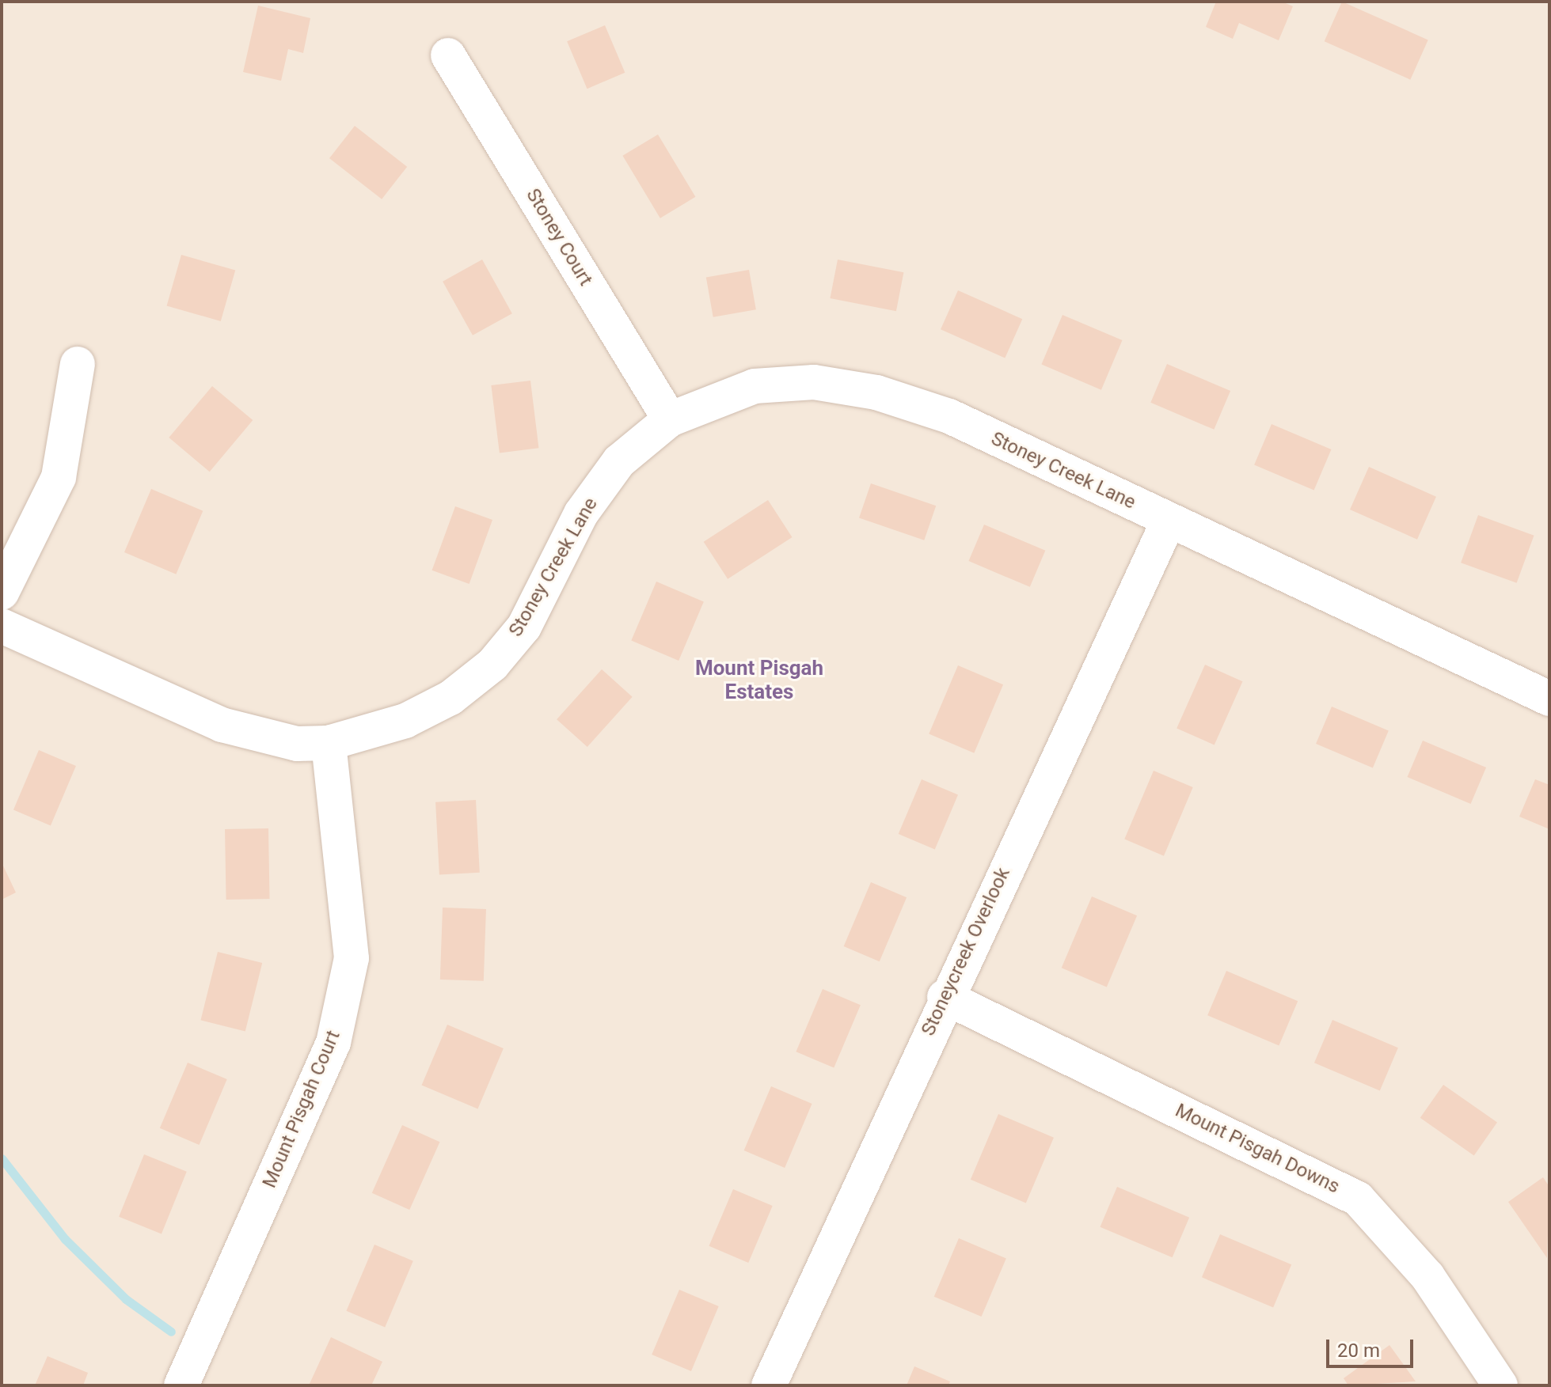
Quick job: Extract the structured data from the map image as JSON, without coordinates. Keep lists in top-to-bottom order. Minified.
{"streets":{"street":["Stoney Court","Stoney Creek Lane","Stoneycreek Overlook","Mount Pisgah Court","Mount Pisgah Downs"]},"crossings":[["Stoney Court","Stoney Creek Lane"],["Stoney Creek Lane","Stoneycreek Overlook"],["Stoney Creek Lane","Mount Pisgah Court"],["Stoneycreek Overlook","Mount Pisgah Downs"]],"districts":["Mount Pisgah Estates"],"scale_bar":"20 m"}
